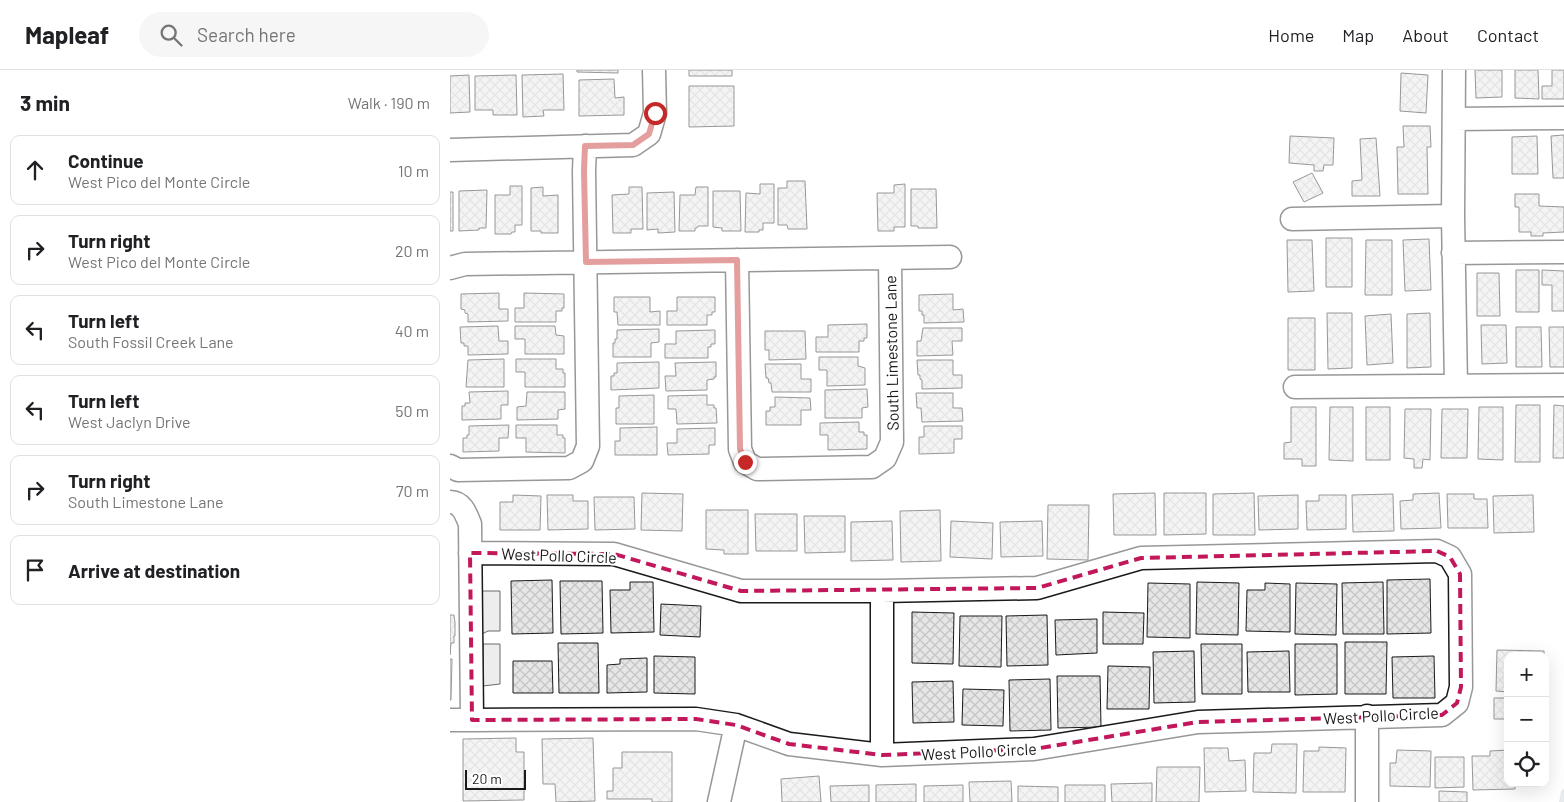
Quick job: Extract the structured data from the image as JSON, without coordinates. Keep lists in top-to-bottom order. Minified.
{"streets":{"street":["South Limestone Lane","West Pollo Circle"]},"scale_bar":"20 m","page":{"header":"Mapleaf","search":"Search here","nav":["Home","Map","About","Contact"],"heading":["3 min","Walk · 190 m"],"list":[["Continue","West Pico del Monte Circle","10 m"],["Turn right","West Pico del Monte Circle","20 m"],["Turn left","South Fossil Creek Lane","40 m"],["Turn left","West Jaclyn Drive","50 m"],["Turn right","South Limestone Lane","70 m"],"Arrive at destination"],"map_buttons":["+","−"],"scale":"20 m"}}
